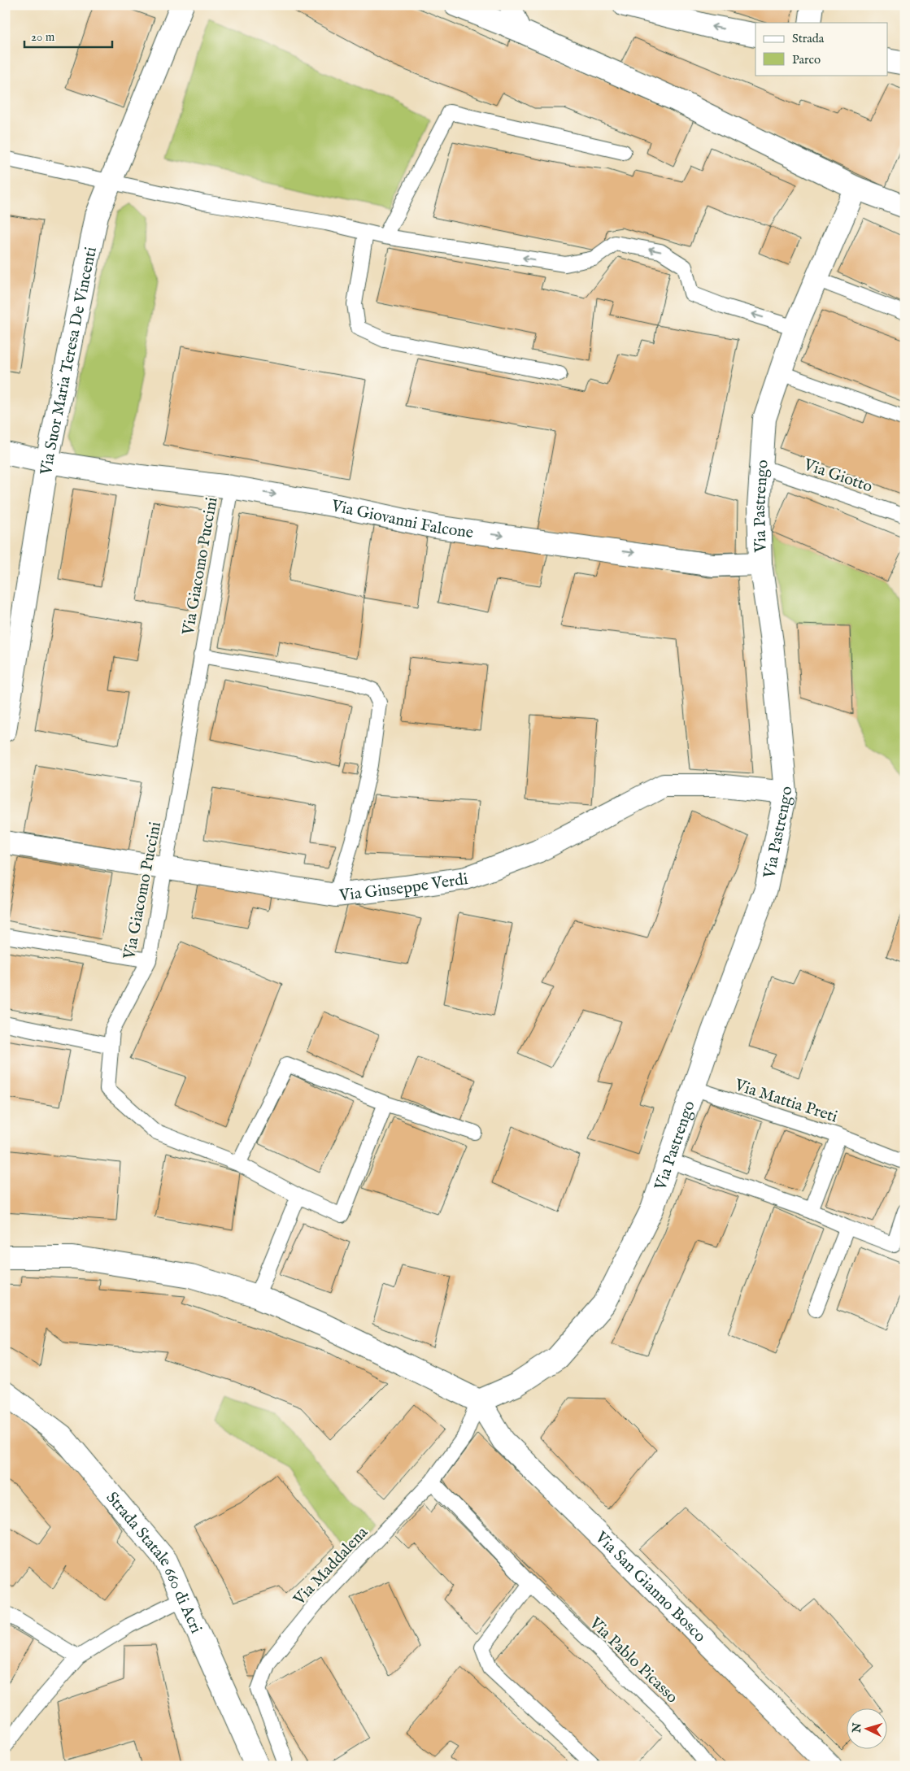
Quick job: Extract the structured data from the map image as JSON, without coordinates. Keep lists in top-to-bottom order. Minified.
{"streets":{"street":["Via Suor Maria Teresa De Vincenti","Via Pastrengo","Via Giovanni Falcone","Via Giuseppe Verdi","Strada Statale 660 di Acri","Via San Gianno Bosco"],"lane":["Via Giotto","Via Giacomo Puccini","Via Mattia Preti","Via Maddalena","Via Pablo Picasso"]},"crossings":[["Via Suor Maria Teresa De Vincenti","Via Giovanni Falcone"],["Via Giotto","Via Pastrengo"],["Via Pastrengo","Via Giovanni Falcone"],["Via Pastrengo","Via Giuseppe Verdi"],["Via Pastrengo","Via Mattia Preti"],["Via Pastrengo","Via Maddalena"],["Via Pastrengo","Via San Gianno Bosco"],["Via Giovanni Falcone","Via Giacomo Puccini"],["Via Giacomo Puccini","Via Giuseppe Verdi"],["Via Maddalena","Via San Gianno Bosco"],["Via Maddalena","Via Pablo Picasso"]],"one_way":["Via Giovanni Falcone"],"legend":["Strada","Parco"],"scale_bar":"20 m","north":"left"}
